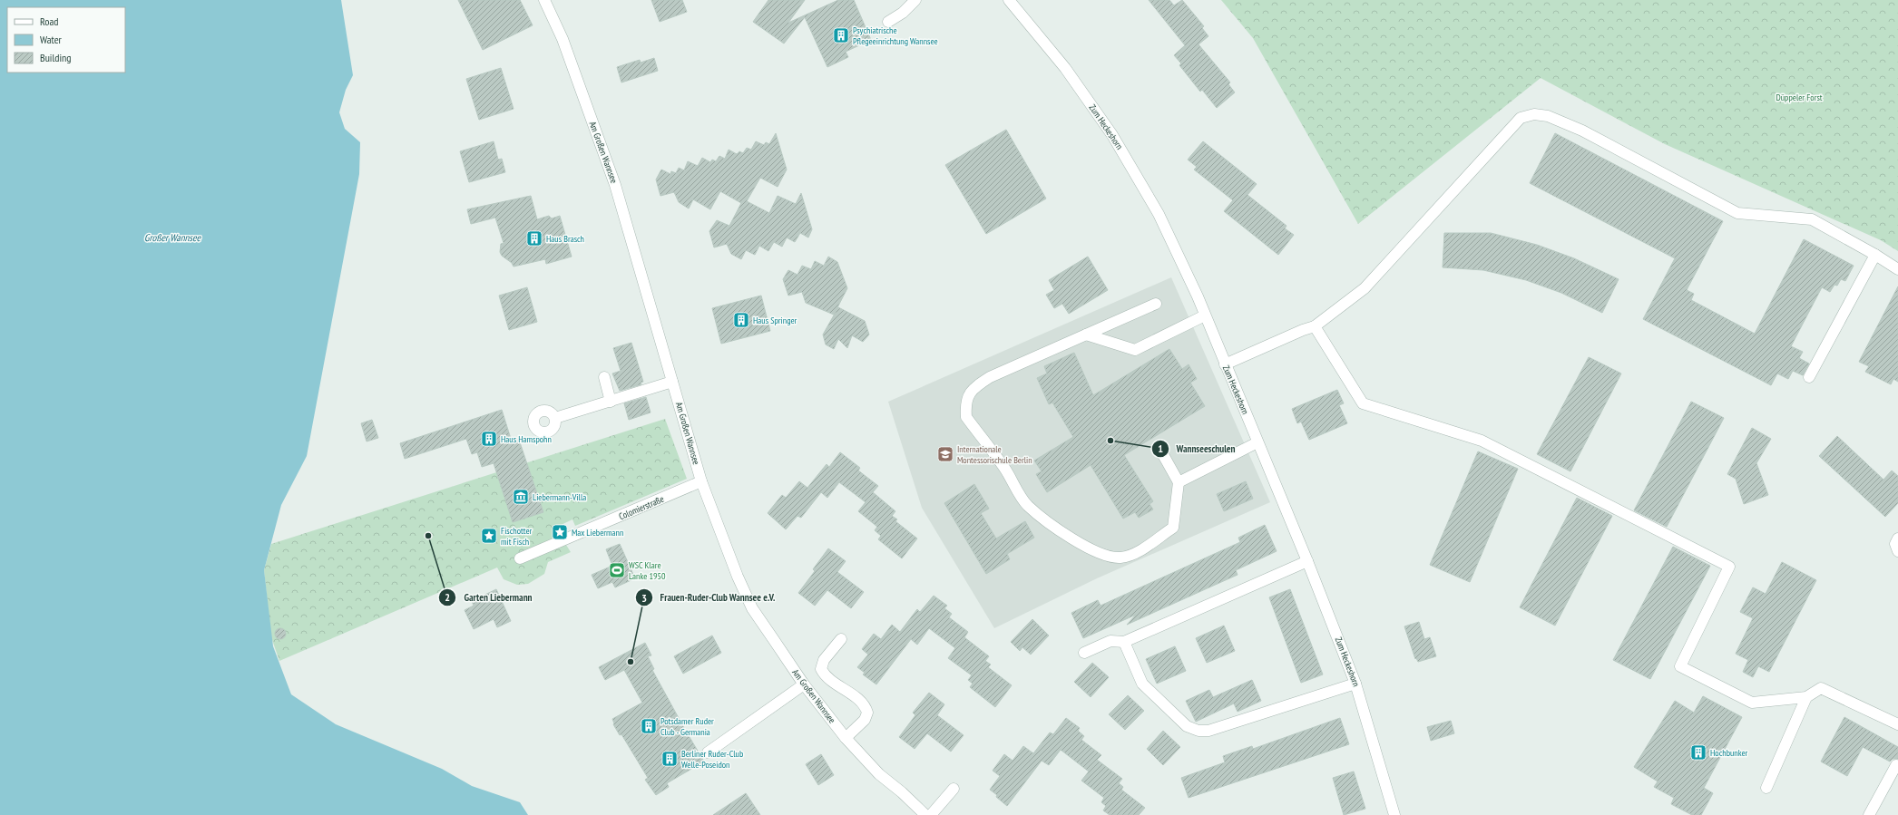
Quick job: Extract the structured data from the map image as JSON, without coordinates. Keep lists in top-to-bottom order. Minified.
{"streets":{"street":["Zum Heckeshorn","Am Großen Wannsee","Colomierstraße"]},"crossings":[["Am Großen Wannsee","Colomierstraße"]],"water":["Großer Wannsee"],"parks":["Düppeler Forst"],"places":{"building":["Psychiatrische Pflegeeinrichtung Wannsee","Haus Brasch","Haus Springer","Haus Hamspohn","Potsdamer Ruder Club - Germania","Hochbunker","Berliner Ruder-Club Welle-Poseidon"],"other":["Wannseeschulen","Garten Liebermann","Frauen-Ruder-Club Wannsee e.V."],"school or university":["Internationale Montessorischule Berlin"],"museum":["Liebermann-Villa"],"place":["Max Liebermann","Fischotter mit Fisch"],"sports":["WSC Klare Lanke 1950"]},"legend":["Road","Water","Building"]}
